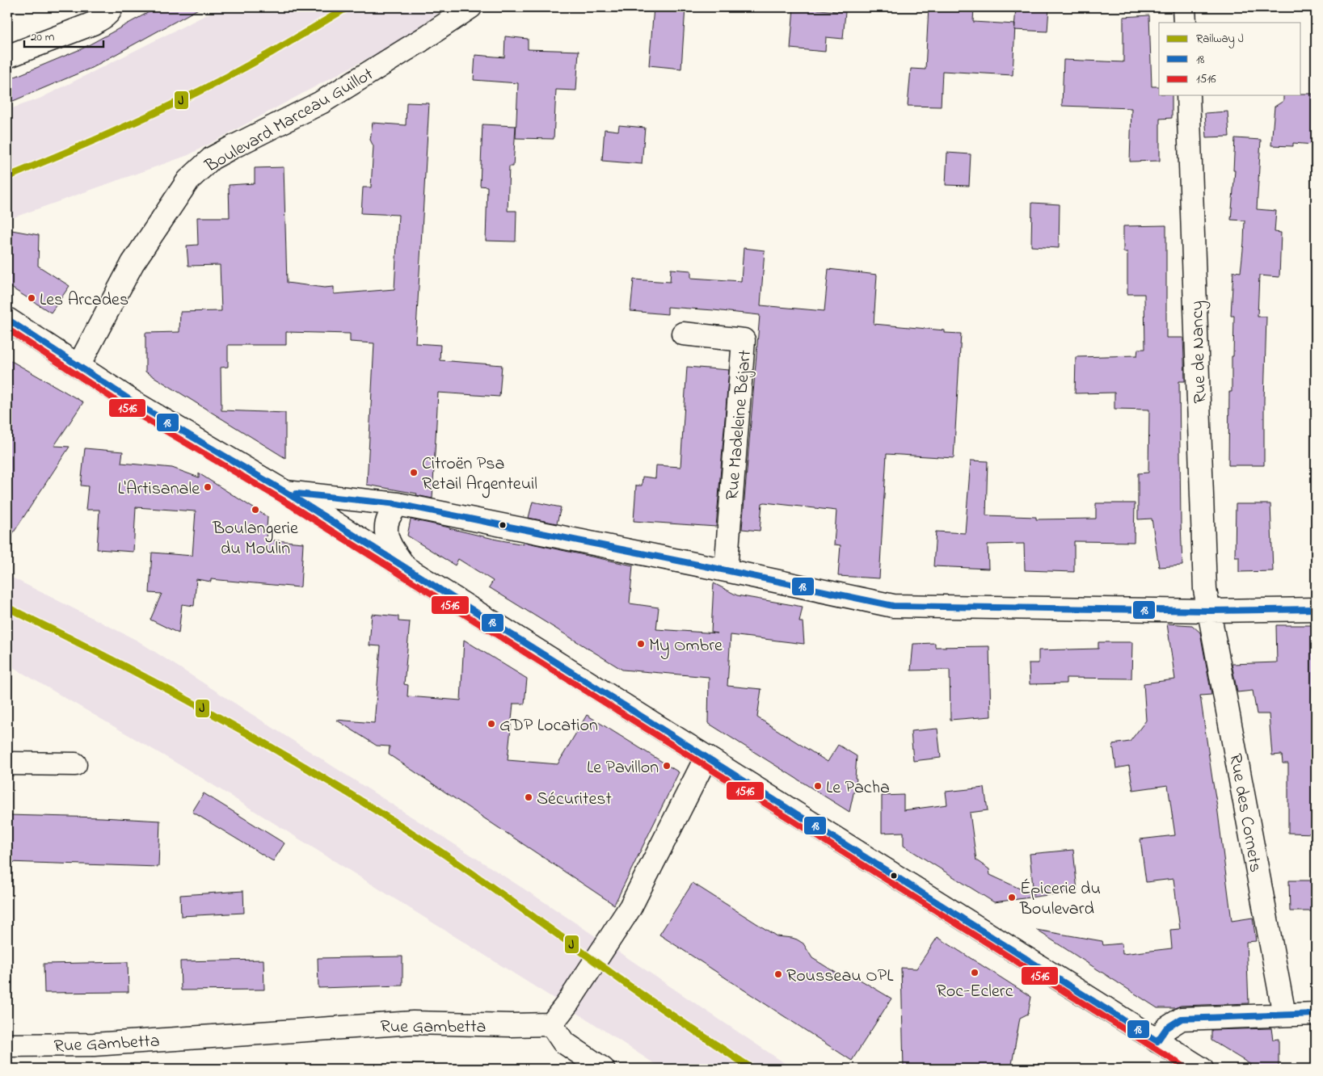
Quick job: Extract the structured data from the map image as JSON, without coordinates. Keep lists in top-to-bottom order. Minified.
{"streets":{"street":["Boulevard Marceau Guillot","Rue de Nancy","Rue Madeleine Béjart","Rue des Cornets","Rue Gambetta"]},"crossings":[["Rue de Nancy","Rue des Cornets"]],"places":["Les Arcades","Citroën Psa Retail Argenteuil","L'Artisanale","Boulangerie du Moulin","My Ombre","GDP Location","Le Pavillon","Le Pacha","Sécuritest","Épicerie du Boulevard","Roc-Eclerc","Rousseau OPL"],"lines":["rail line J","transit line 18","transit line 1516"],"legend":["Railway J","18","1516"],"scale_bar":"20 m"}
